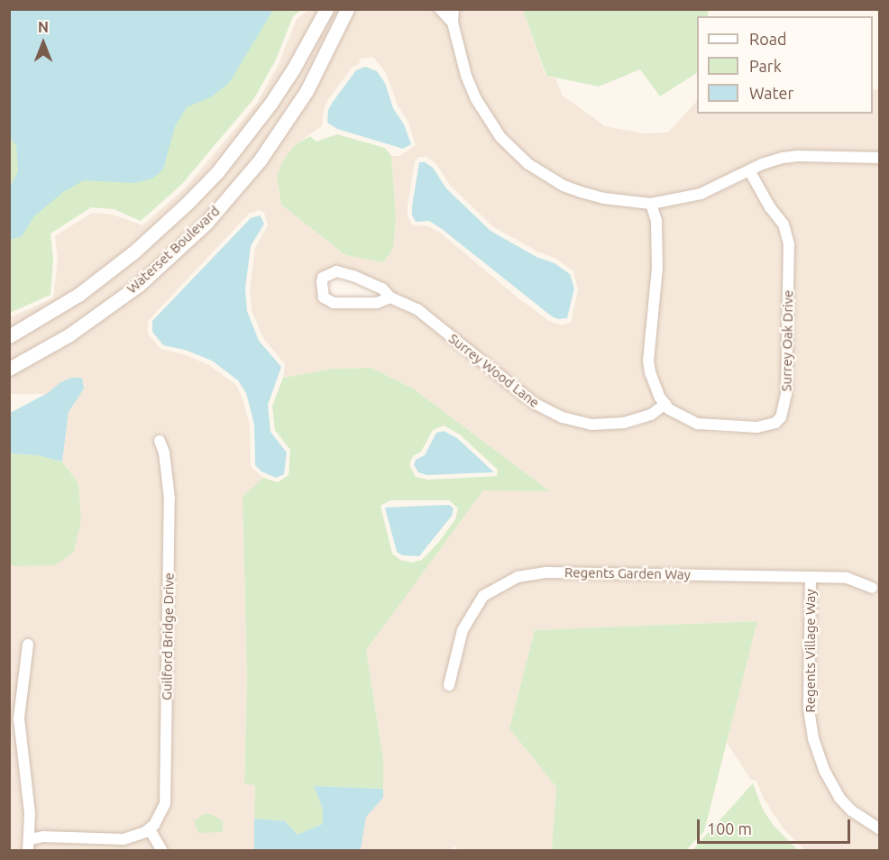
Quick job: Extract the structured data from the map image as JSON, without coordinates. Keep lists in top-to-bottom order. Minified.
{"streets":{"street":["Waterset Boulevard","Surrey Oak Drive","Surrey Wood Lane","Regents Garden Way","Guilford Bridge Drive","Regents Village Way"]},"crossings":[["Surrey Oak Drive","Surrey Wood Lane"],["Regents Garden Way","Regents Village Way"]],"legend":["Road","Park","Water"],"scale_bar":"100 m","north":"top"}
